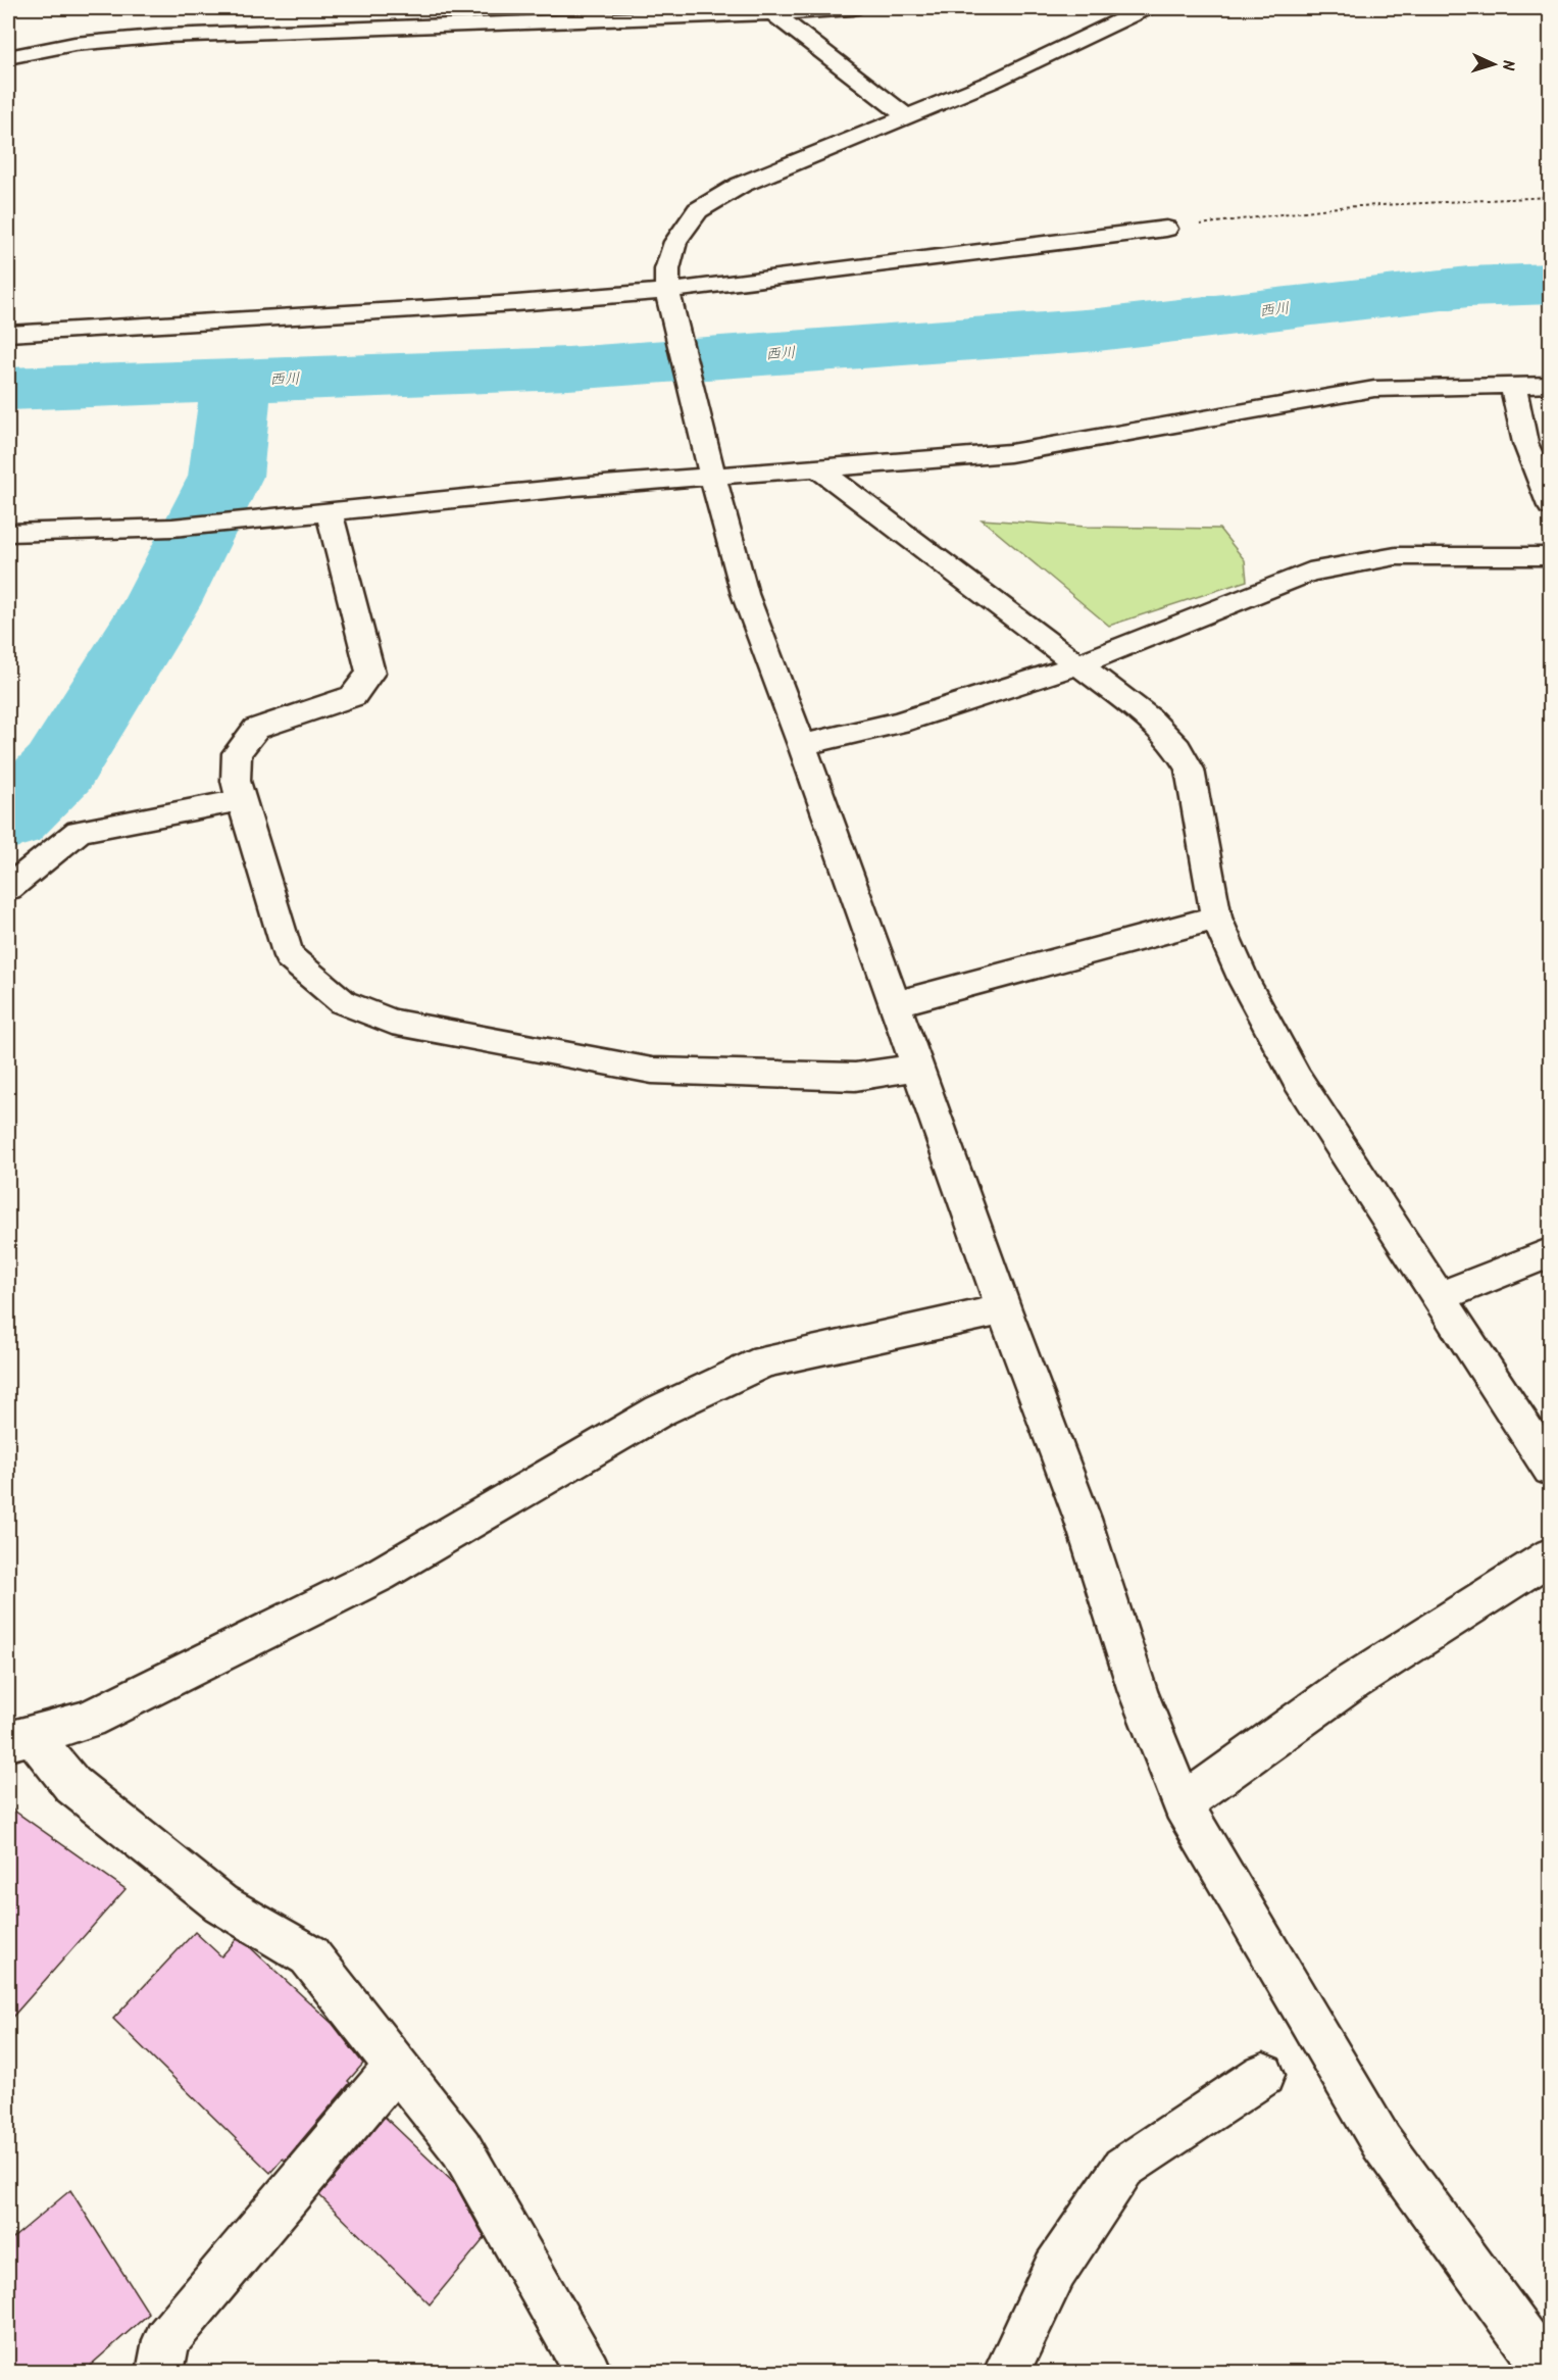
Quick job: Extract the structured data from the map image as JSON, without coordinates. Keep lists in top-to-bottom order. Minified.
{"water":["西川"],"north":"right"}
